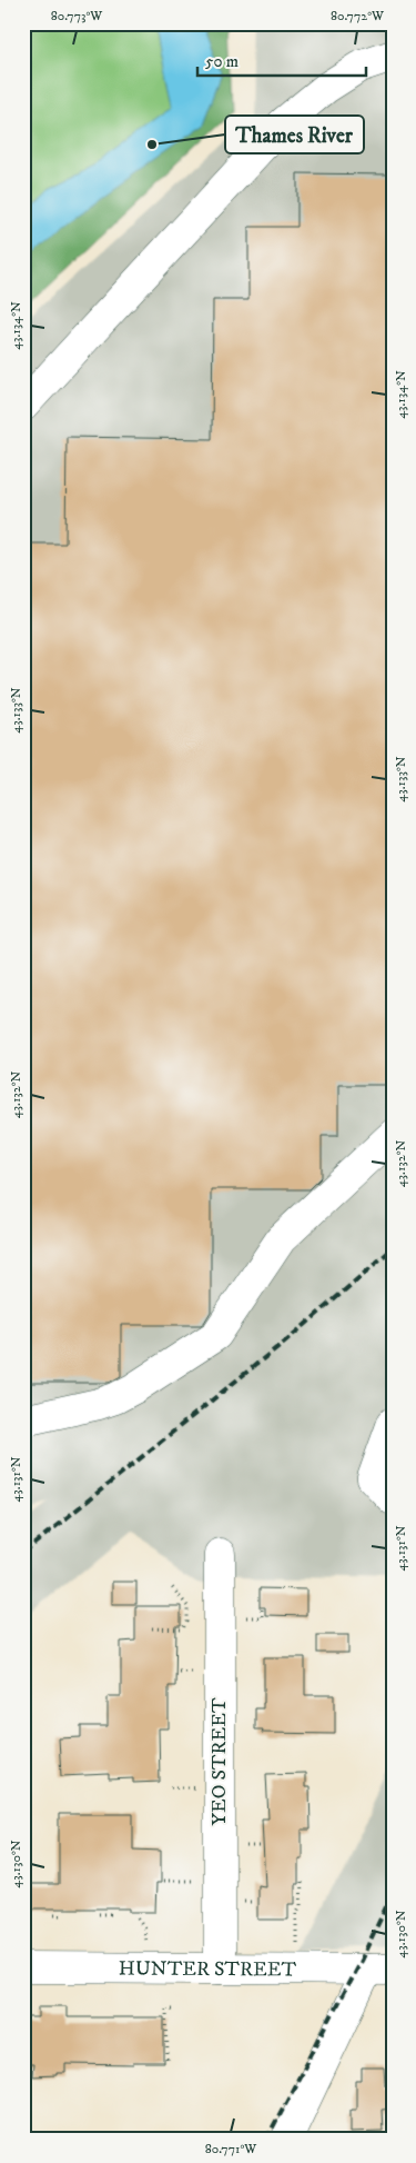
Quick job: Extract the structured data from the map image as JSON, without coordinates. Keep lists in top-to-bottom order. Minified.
{"streets":{"street":["YEO STREET","HUNTER STREET"]},"crossings":[["YEO STREET","HUNTER STREET"]],"places":["Thames River"],"scale_bar":"50 m","coordinates":["80.773°W","80.772°W","43.134°N","43.133°N","43.132°N","43.131°N","43.130°N","80.771°W"]}
